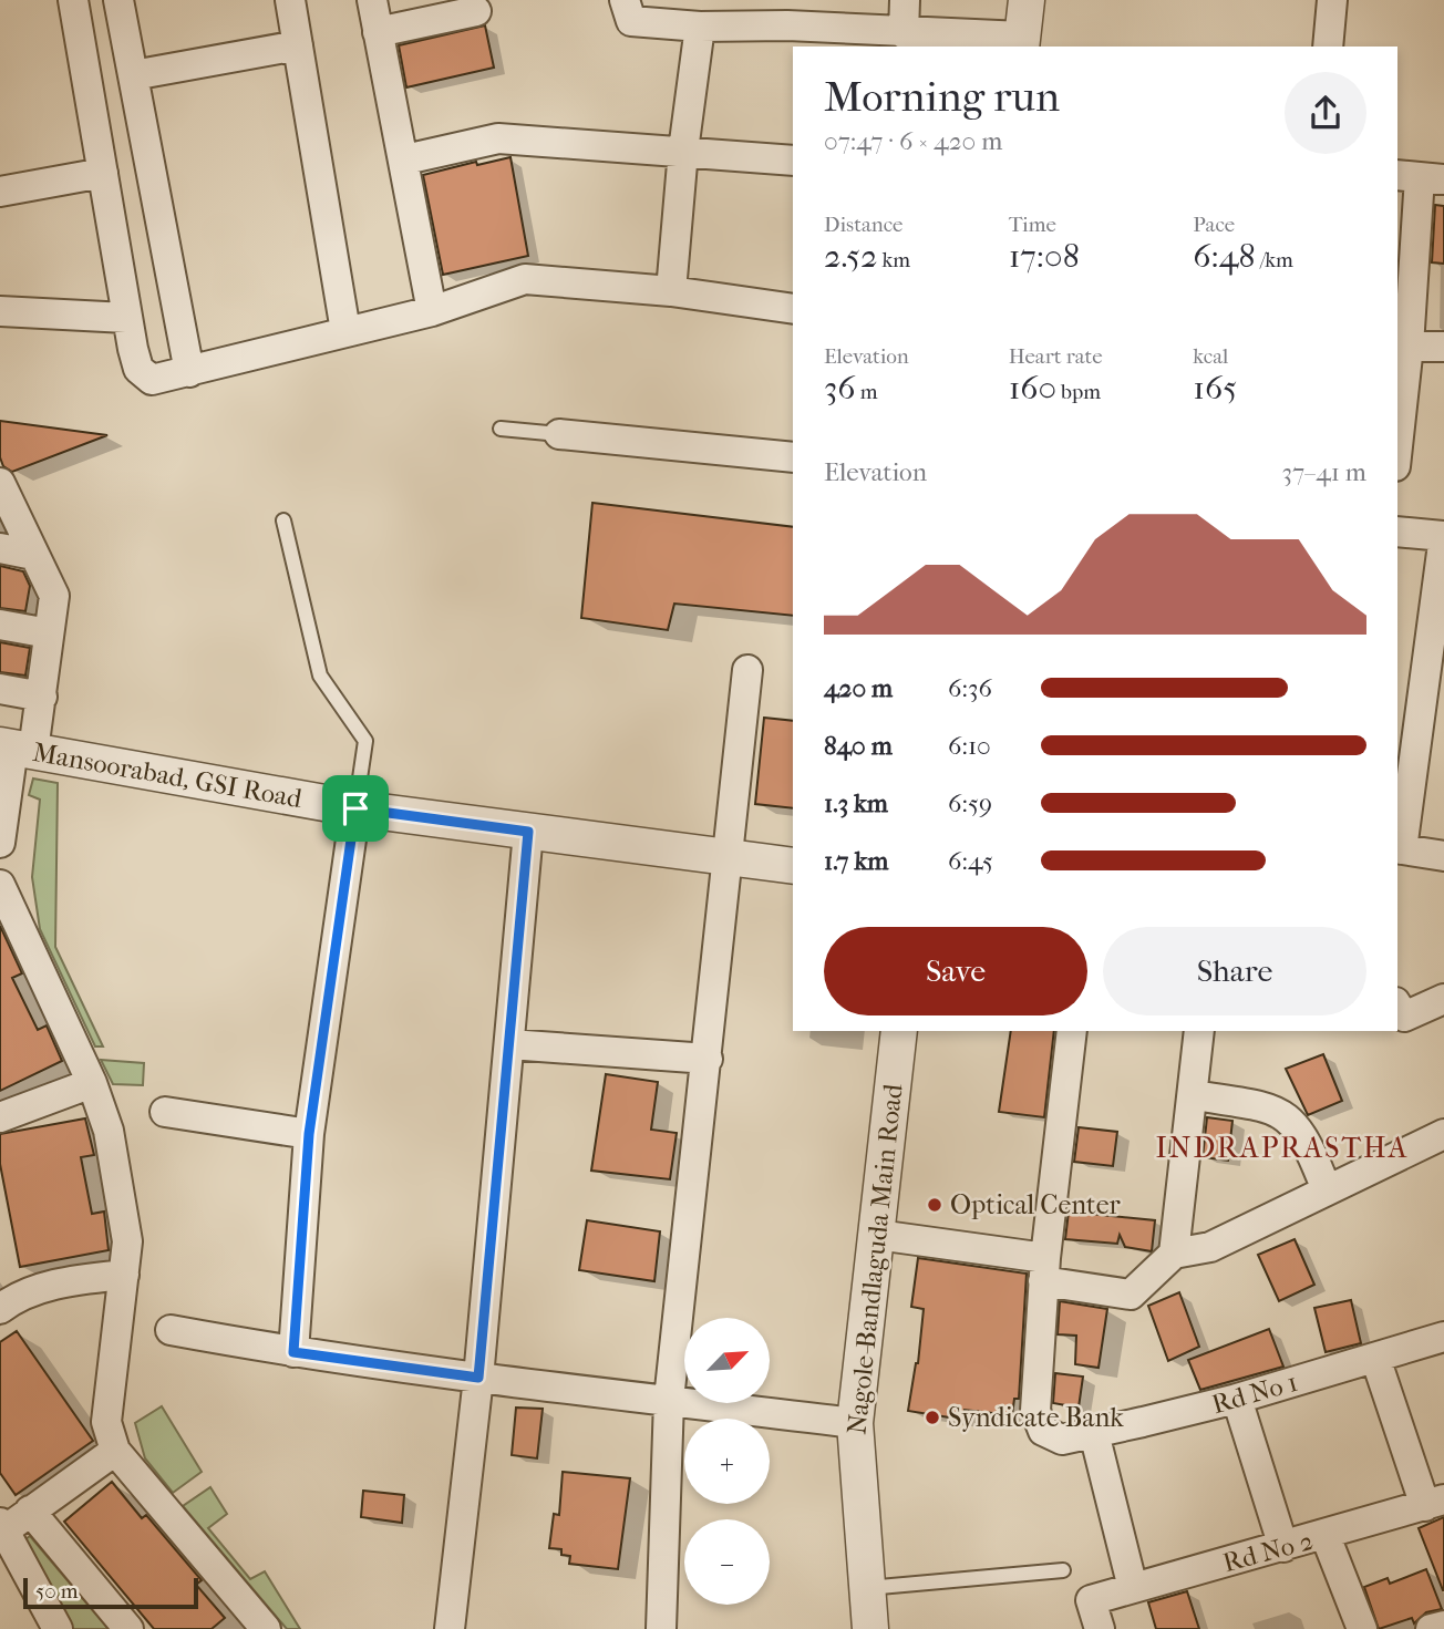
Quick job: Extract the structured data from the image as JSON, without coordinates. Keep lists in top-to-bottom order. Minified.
{"streets":{"street":["Mansoorabad, GSI Road","Nagole-Bandlaguda Main Road","Rd No 1","Rd No 2"]},"districts":["INDRAPRASTHA"],"places":["Optical Center","Syndicate Bank"],"scale_bar":"50 m","north":"top right","page":{"heading":["Morning run","07:47 · 6 × 420 m"],"stats":[["Distance","2.52 km"],["Time","17:08"],["Pace","6:48 /km"],["Elevation","36 m"],["Heart rate","160 bpm"],["kcal","165"]],"chart":["Elevation","37–41 m"],"list":[{"name":"420 m","note":"6:36"},{"name":"840 m","note":"6:10"},{"name":"1.3 km","note":"6:59"},{"name":"1.7 km","note":"6:45"}],"buttons":["Save","Share"],"map_buttons":["+","−"],"scale":"50 m"}}
